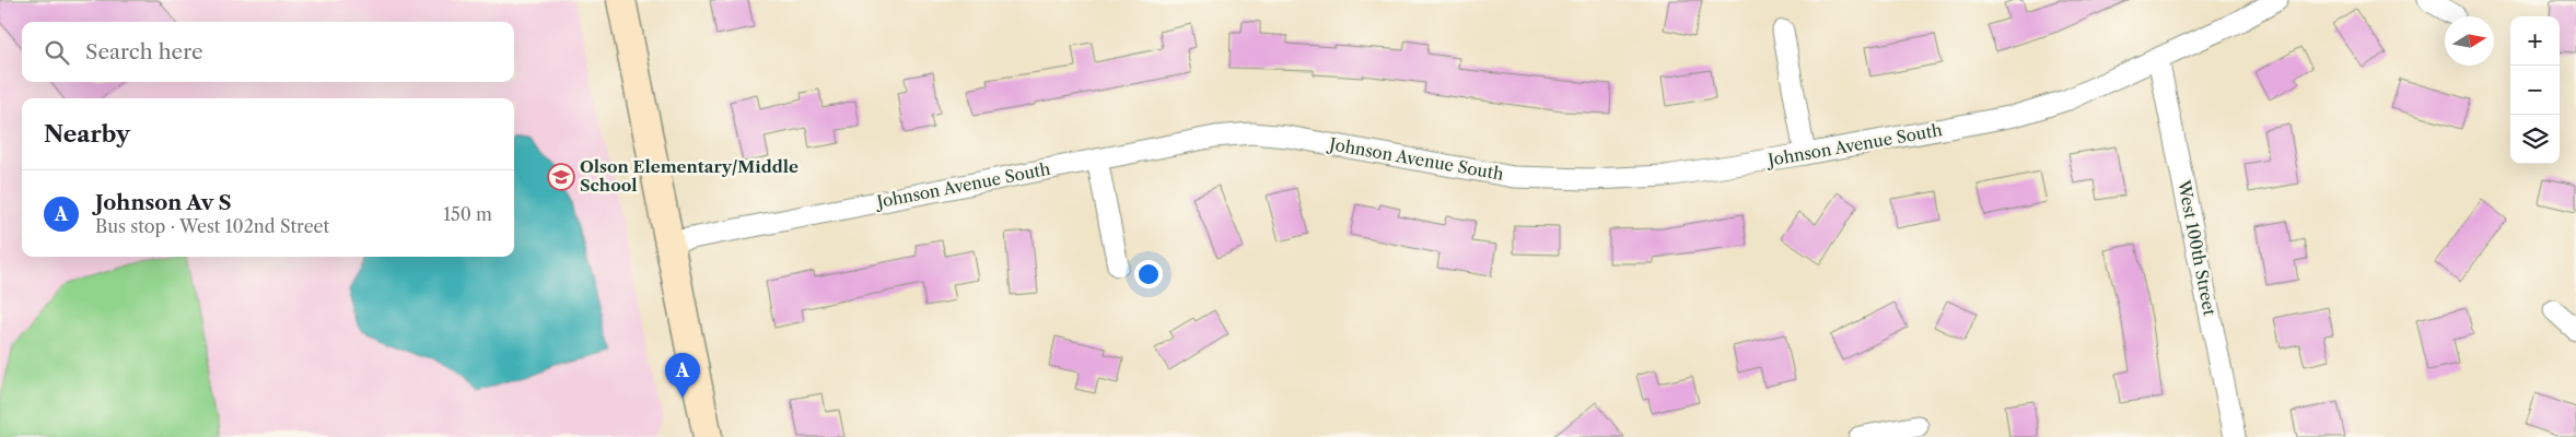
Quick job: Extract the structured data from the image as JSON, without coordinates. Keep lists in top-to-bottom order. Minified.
{"streets":{"street":["Johnson Avenue South","West 100th Street"]},"crossings":[["Johnson Avenue South","West 100th Street"]],"places":{"school or university":["Olson Elementary/Middle School"]},"north":"right","page":{"map_buttons":["+","−"],"search":"Search here","heading":"Nearby","list":[{"mark":"A","name":"Johnson Av S","note":"Bus stop · West 102nd Street","value":"150 m"}],"pins":"A"}}
